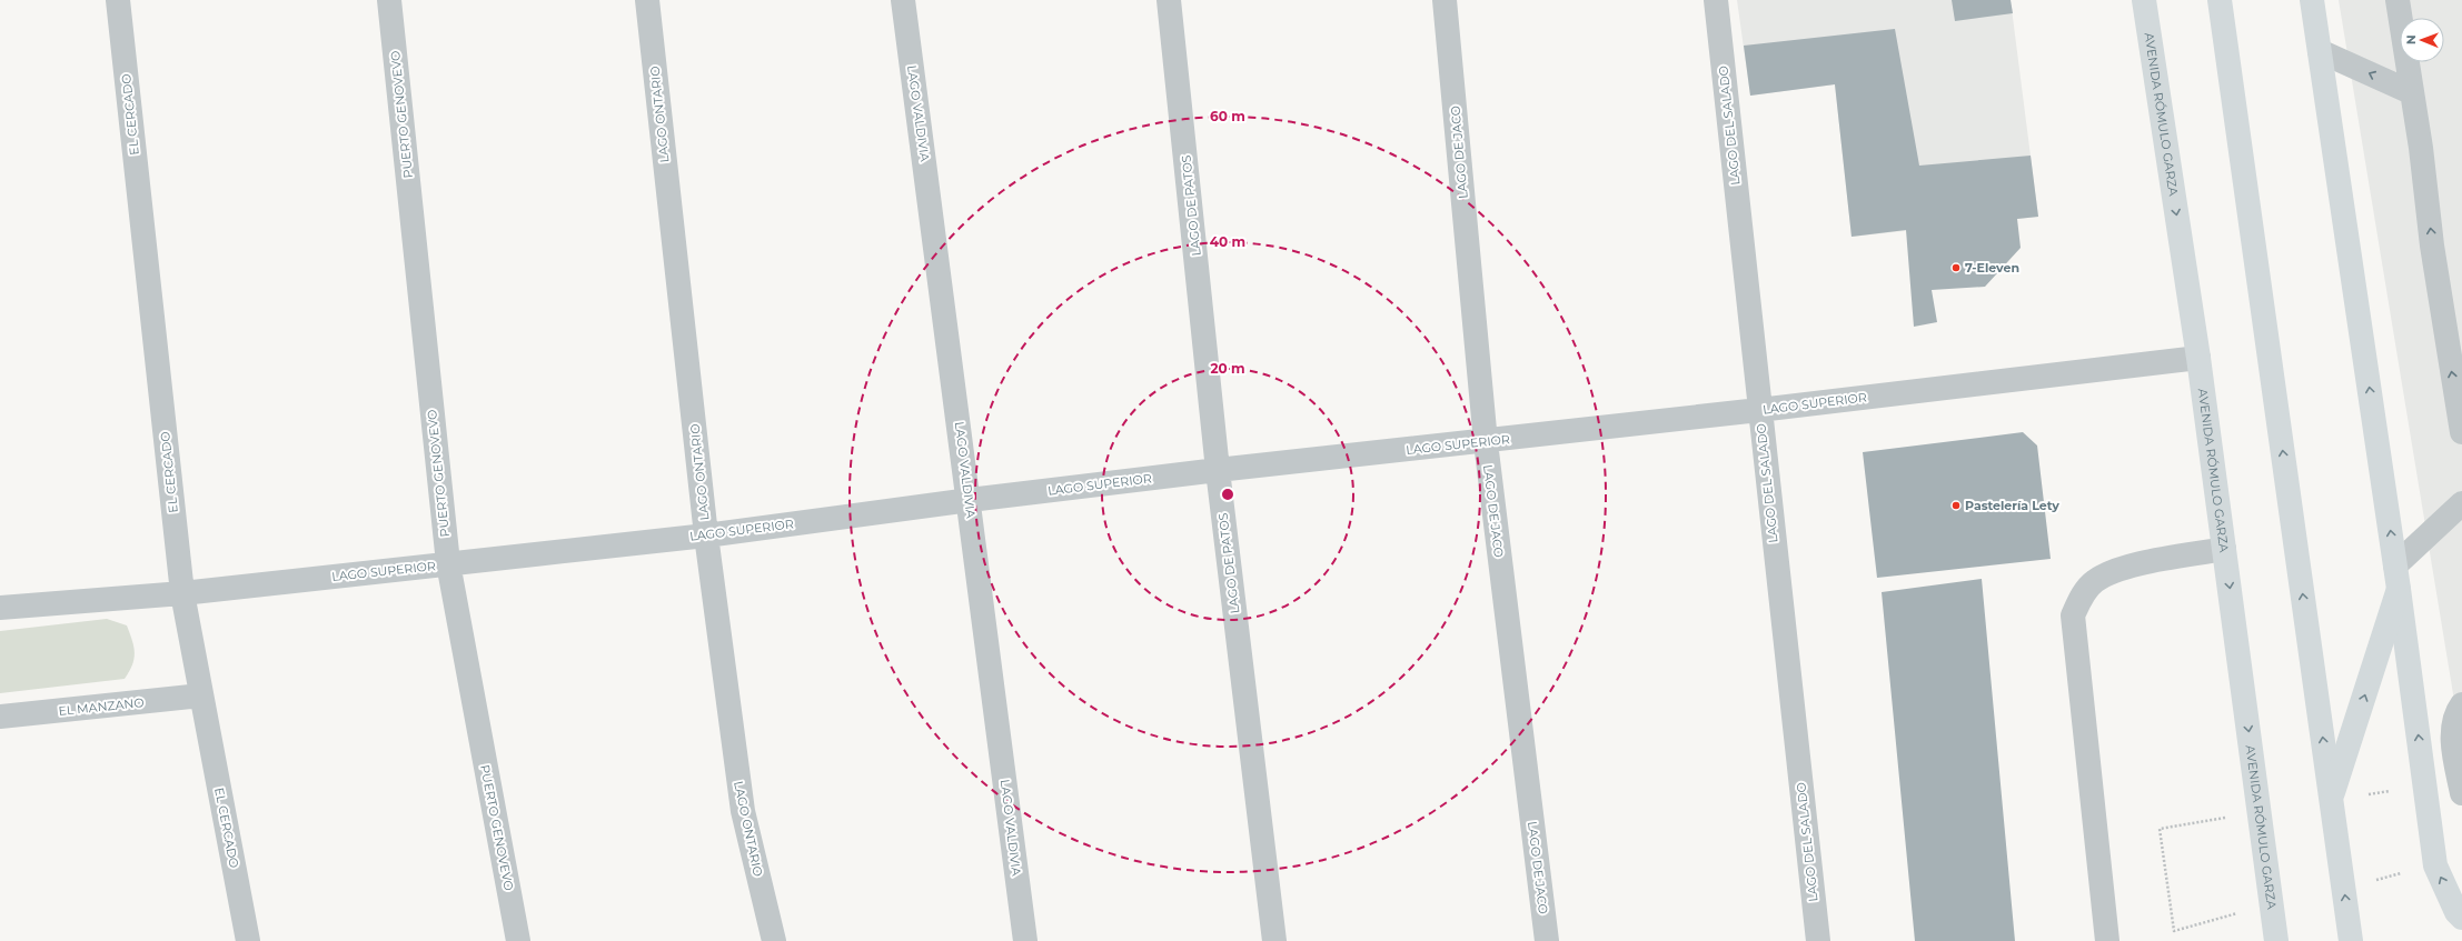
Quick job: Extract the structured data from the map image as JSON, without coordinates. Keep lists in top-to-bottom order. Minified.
{"streets":{"main road":["AVENIDA RÓMULO GARZA"],"street":["LAGO VALDIVIA","EL CERCADO","PUERTO GENOVEVO","LAGO ONTARIO","LAGO DEL SALADO","LAGO DE JACO","LAGO DE PATOS","LAGO SUPERIOR","EL MANZANO"]},"crossings":[["LAGO VALDIVIA","LAGO SUPERIOR"],["EL CERCADO","LAGO SUPERIOR"],["EL CERCADO","EL MANZANO"],["PUERTO GENOVEVO","LAGO SUPERIOR"],["LAGO ONTARIO","LAGO SUPERIOR"],["AVENIDA RÓMULO GARZA","LAGO SUPERIOR"],["LAGO DEL SALADO","LAGO SUPERIOR"],["LAGO DE JACO","LAGO SUPERIOR"],["LAGO DE PATOS","LAGO SUPERIOR"]],"places":["7-Eleven","Pastelería Lety"],"north":"left","rings":["60 m","40 m","20 m"]}
